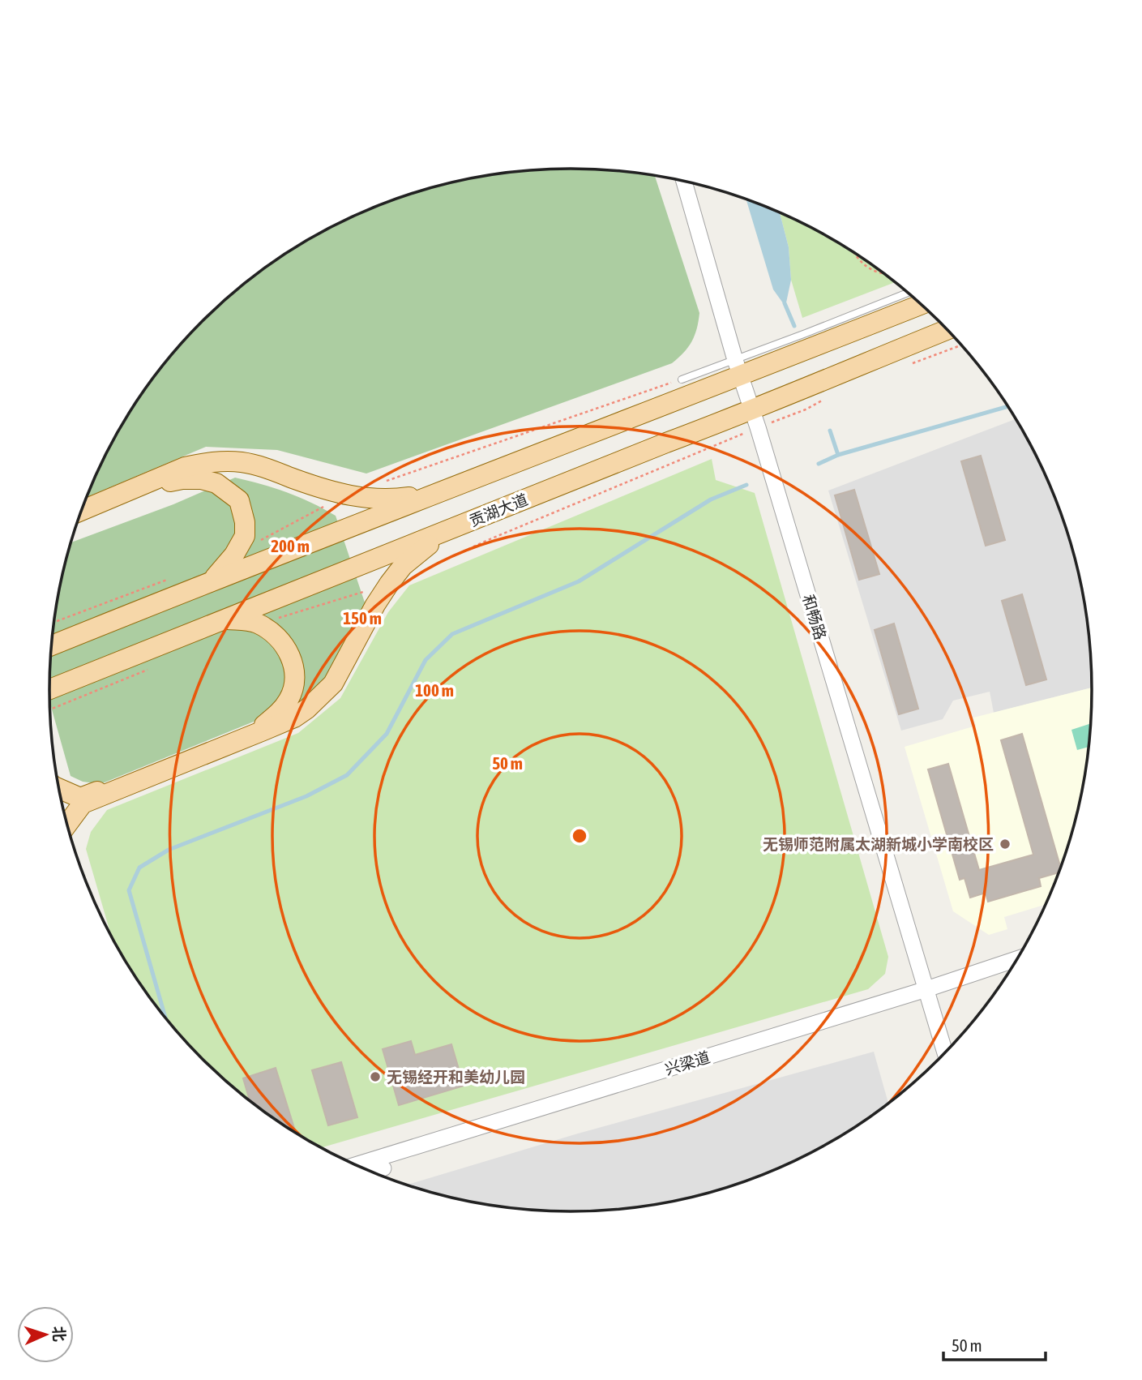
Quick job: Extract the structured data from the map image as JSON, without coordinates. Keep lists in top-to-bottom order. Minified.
{"streets":{"main road":["贡湖大道"],"street":["和畅路","兴梁道"]},"crossings":[["贡湖大道","和畅路"],["和畅路","兴梁道"]],"places":["无锡师范附属太湖新城小学南校区","无锡经开和美幼儿园"],"scale_bar":"50 m","north":"right","rings":["200 m","150 m","100 m","50 m"]}
